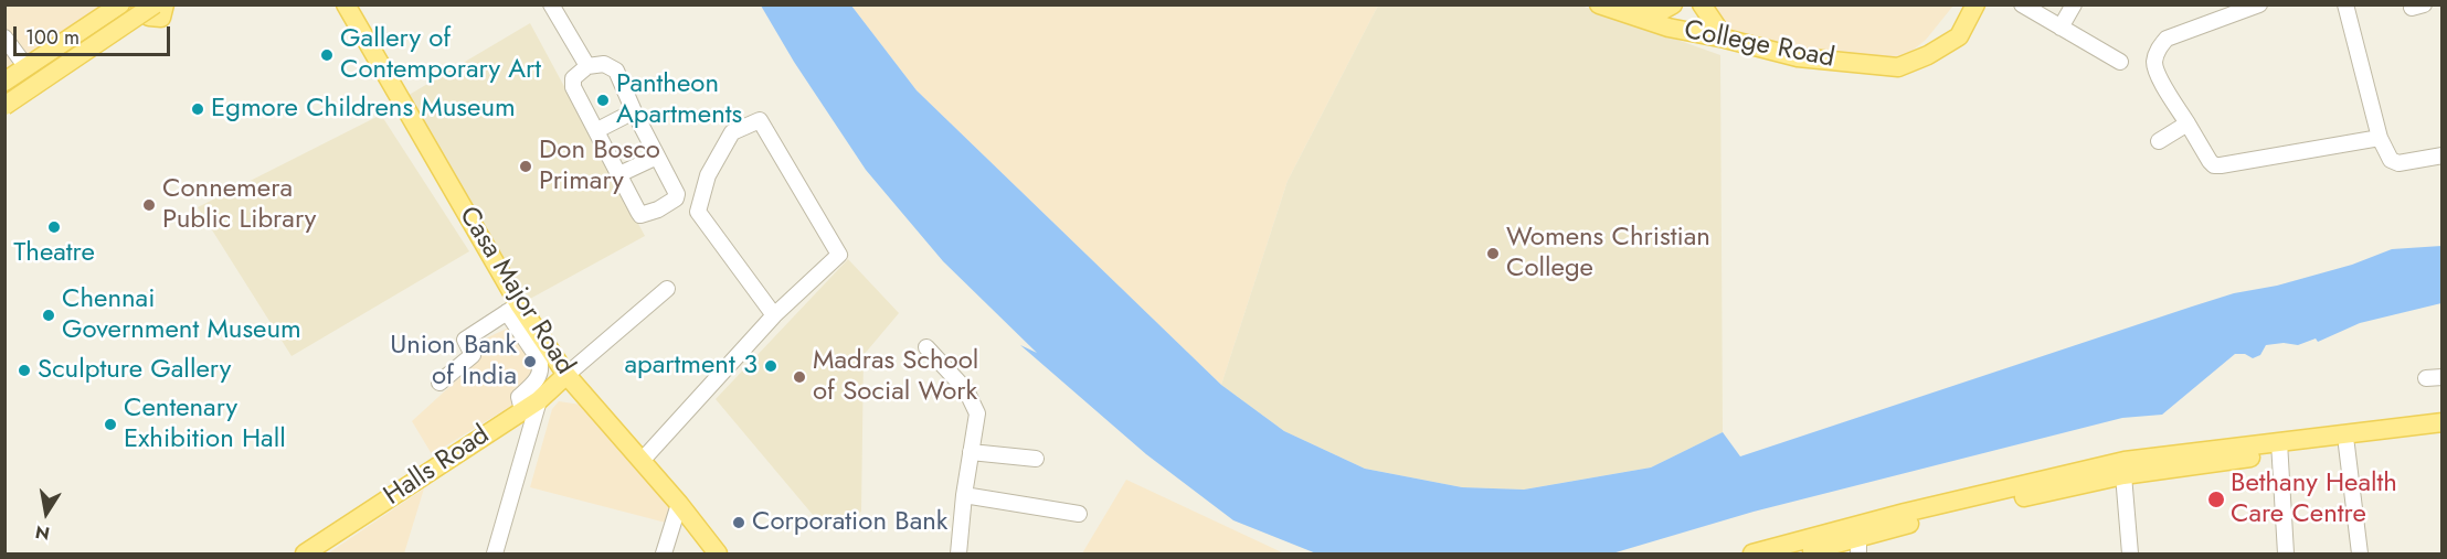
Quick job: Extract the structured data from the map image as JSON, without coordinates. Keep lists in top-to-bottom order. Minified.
{"streets":{"main road":["College Road","Casa Major Road","Halls Road"]},"crossings":[["Casa Major Road","Halls Road"]],"places":["Gallery of Contemporary Art","Pantheon Apartments","Egmore Childrens Museum","Don Bosco Primary","Connemera Public Library","Theatre","Womens Christian College","Chennai Government Museum","Union Bank of India","apartment 3","Sculpture Gallery","Madras School of Social Work","Centenary Exhibition Hall","Bethany Health Care Centre","Corporation Bank"],"scale_bar":"100 m","north":"bottom"}
